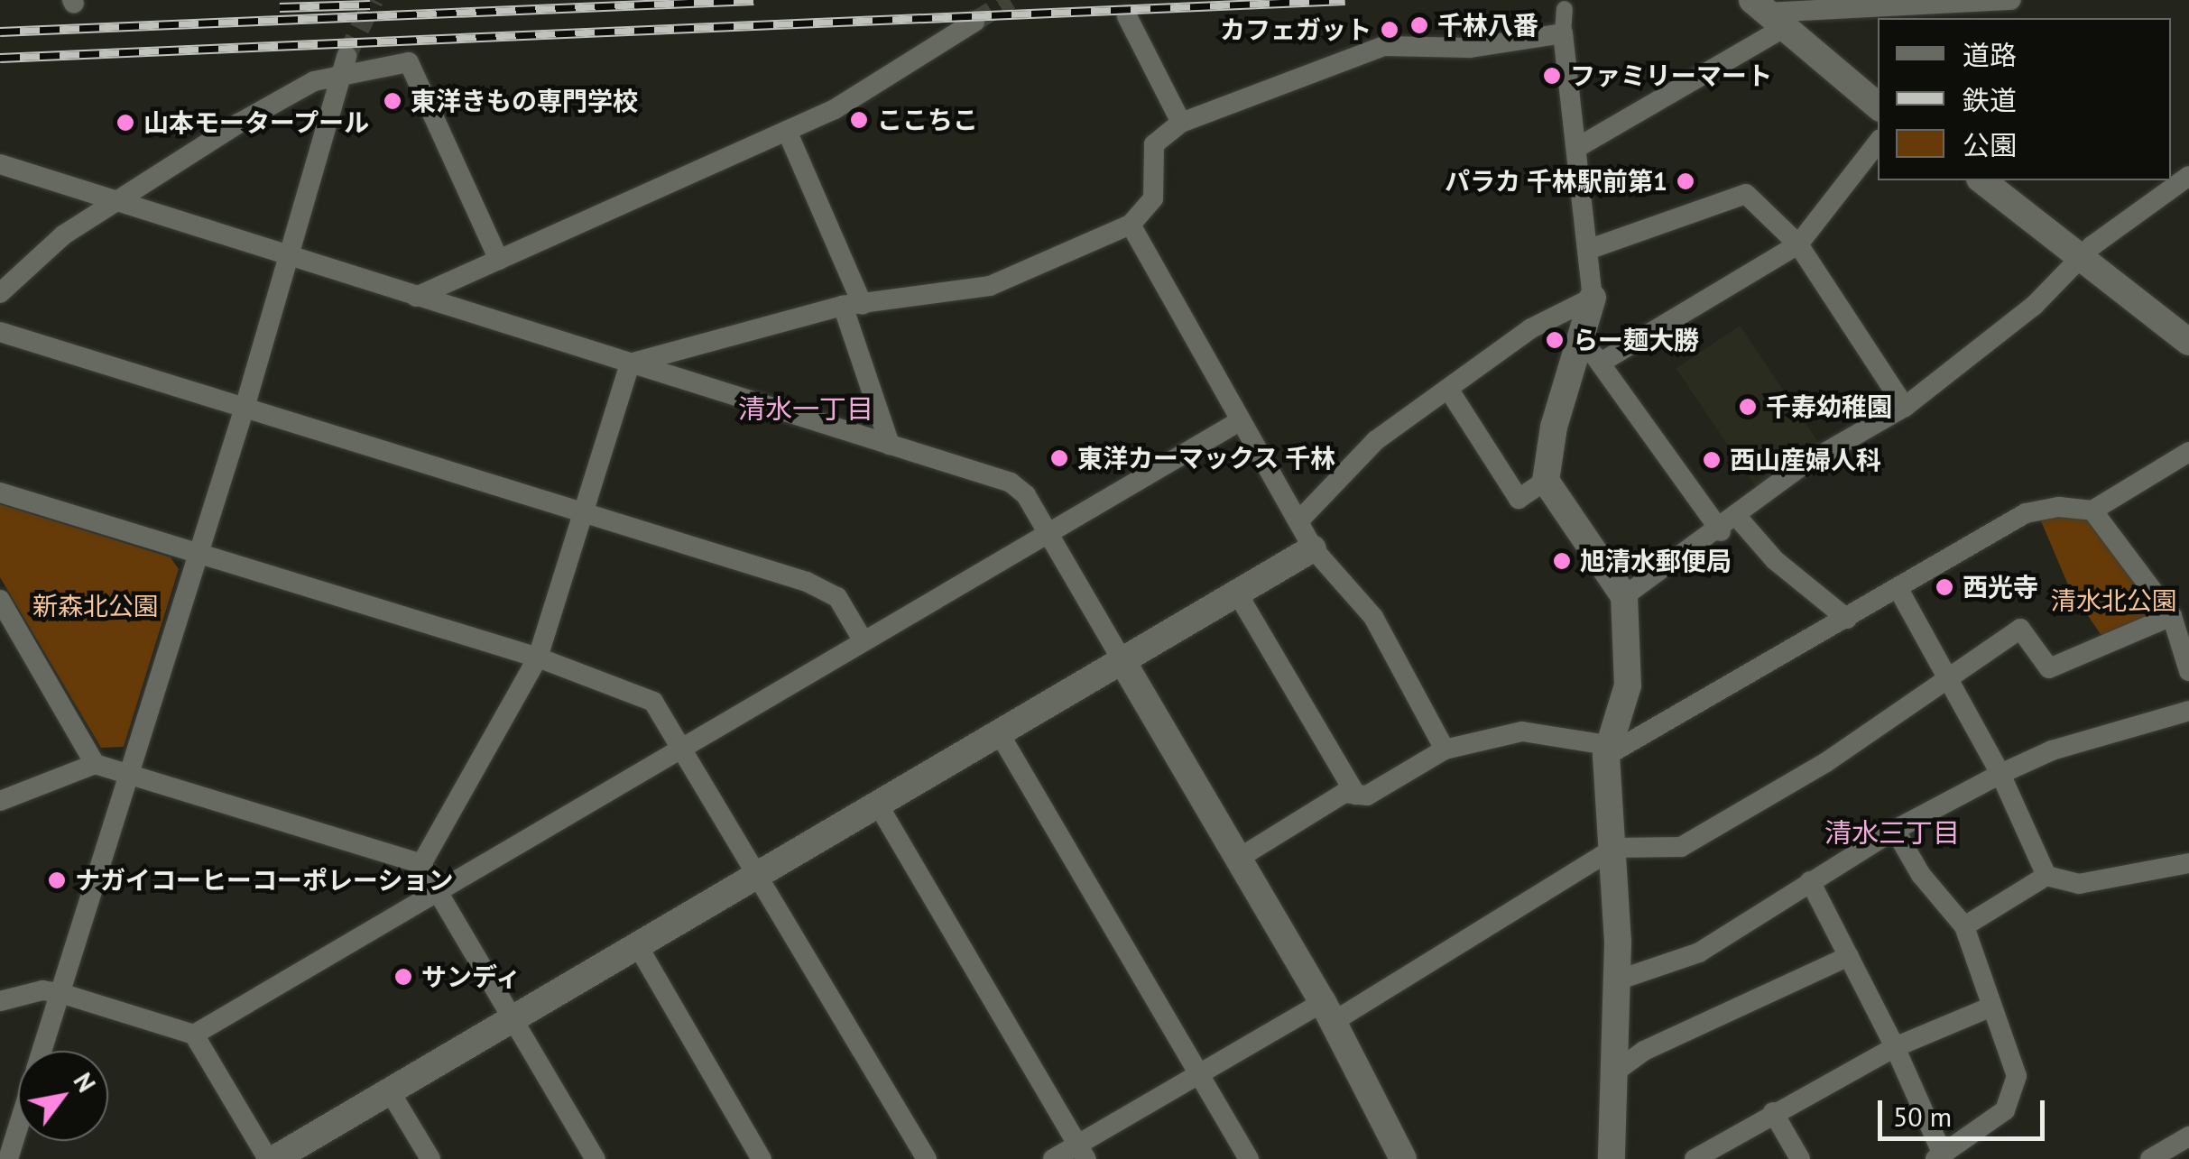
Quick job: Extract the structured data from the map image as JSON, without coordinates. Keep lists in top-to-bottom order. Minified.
{"districts":["清水一丁目","清水三丁目"],"parks":["清水北公園","新森北公園"],"places":["千林八番","カフェガット","ファミリーマート","東洋きもの専門学校","ここちこ","山本モータープール","パラカ 千林駅前第1","らー麺大勝","千寿幼稚園","東洋カーマックス 千林","西山産婦人科","旭清水郵便局","西光寺","ナガイコーヒーコーポレーション","サンディ"],"legend":["道路","鉄道","公園"],"scale_bar":"50 m","north":"top right"}
